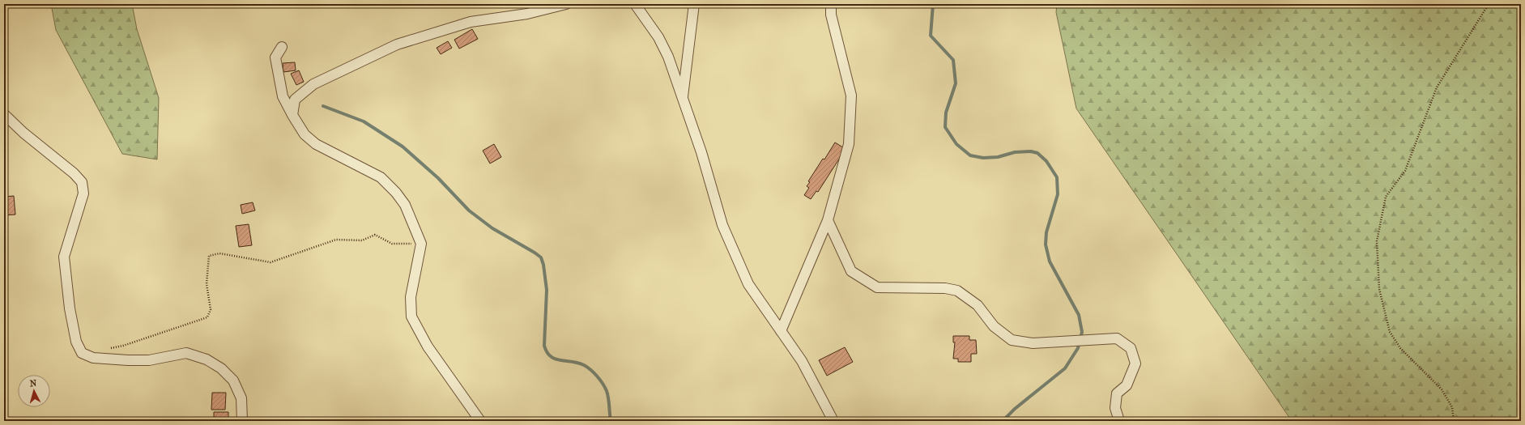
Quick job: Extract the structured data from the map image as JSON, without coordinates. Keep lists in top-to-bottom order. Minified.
{"north":"top"}
